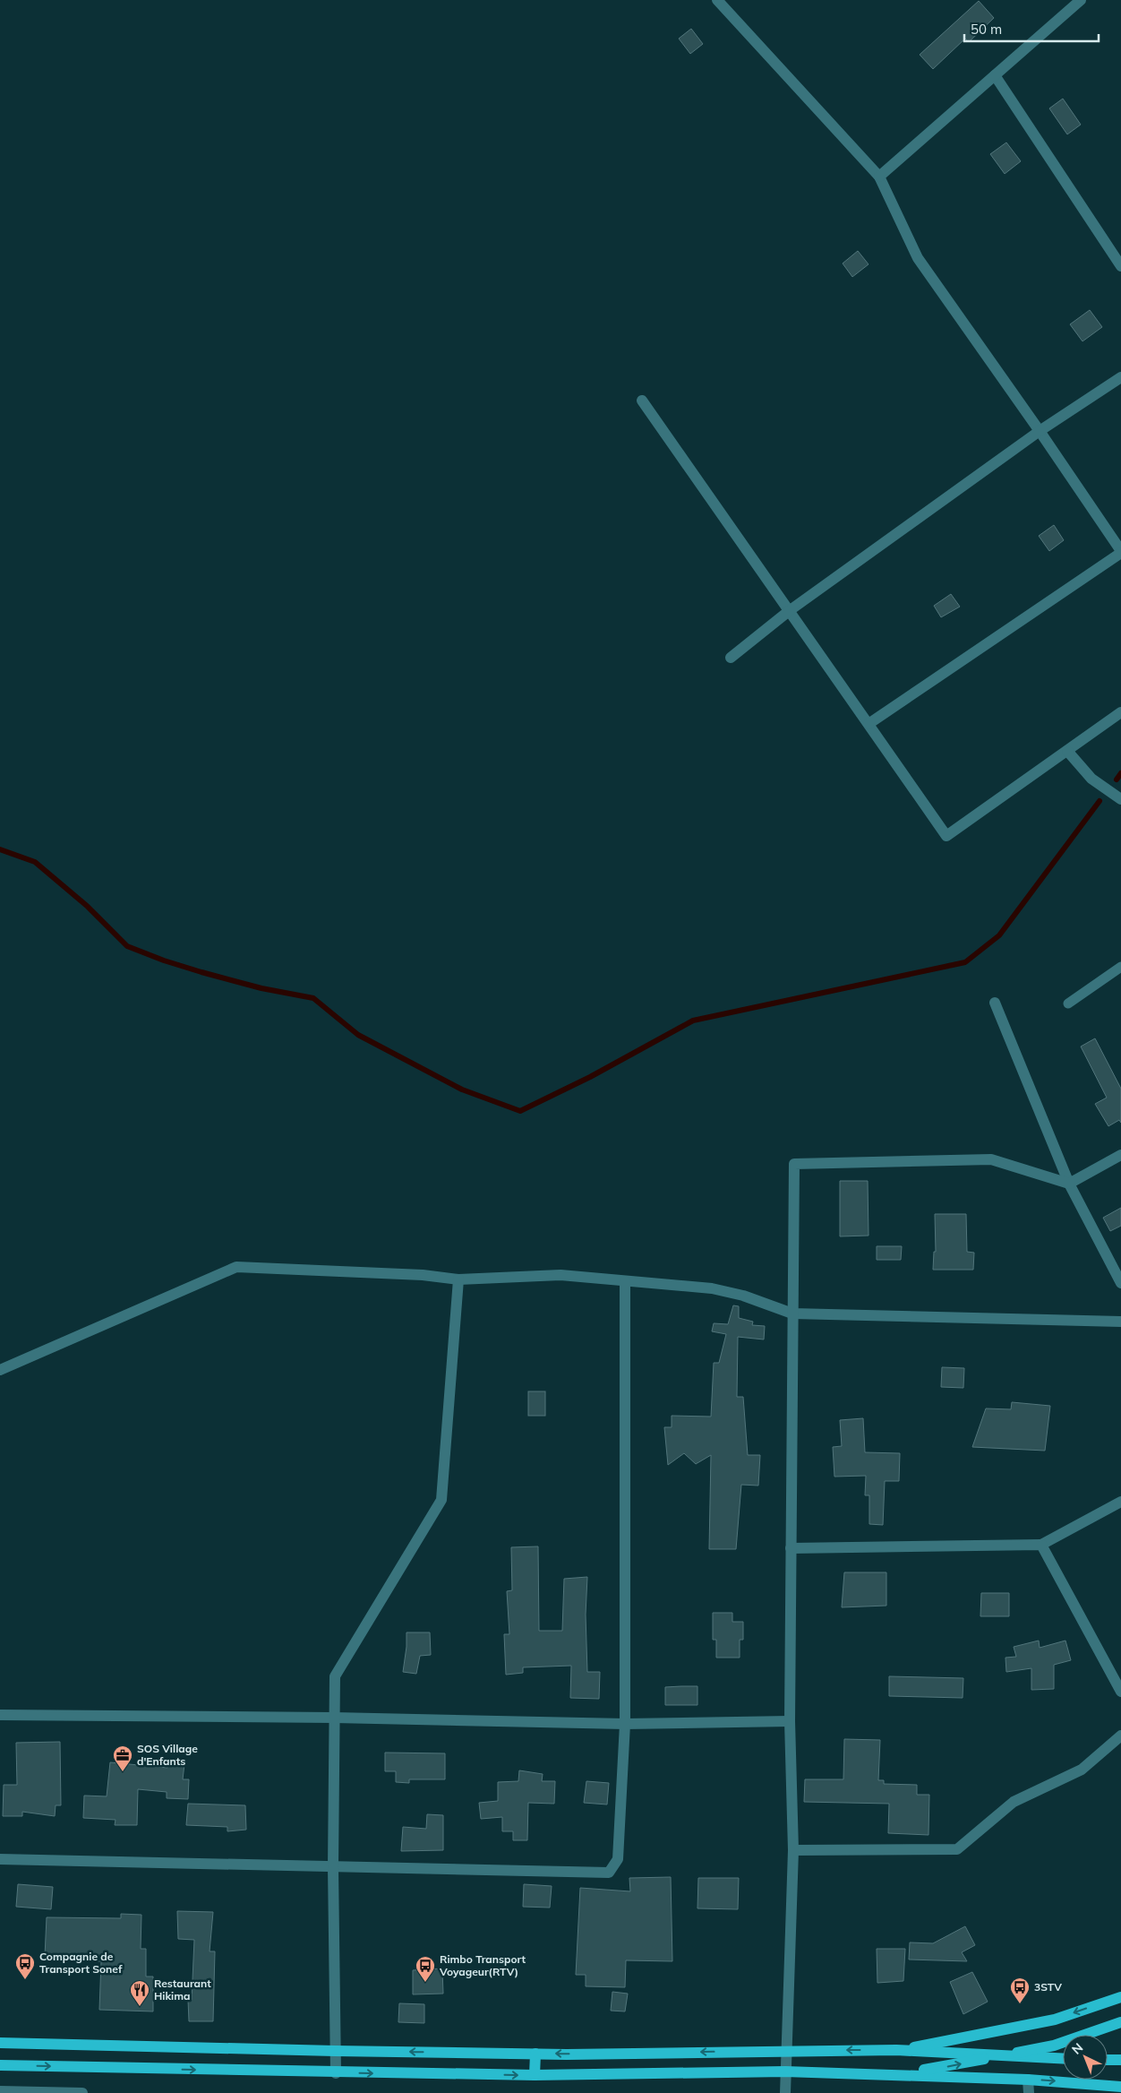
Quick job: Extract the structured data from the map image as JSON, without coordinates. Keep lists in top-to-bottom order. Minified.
{"places":{"office":["SOS Village d'Enfants"],"bus stop":["Compagnie de Transport Sonef","Rimbo Transport Voyageur(RTV)","3STV"],"restaurant":["Restaurant Hikima"]},"scale_bar":"50 m","north":"top left"}
